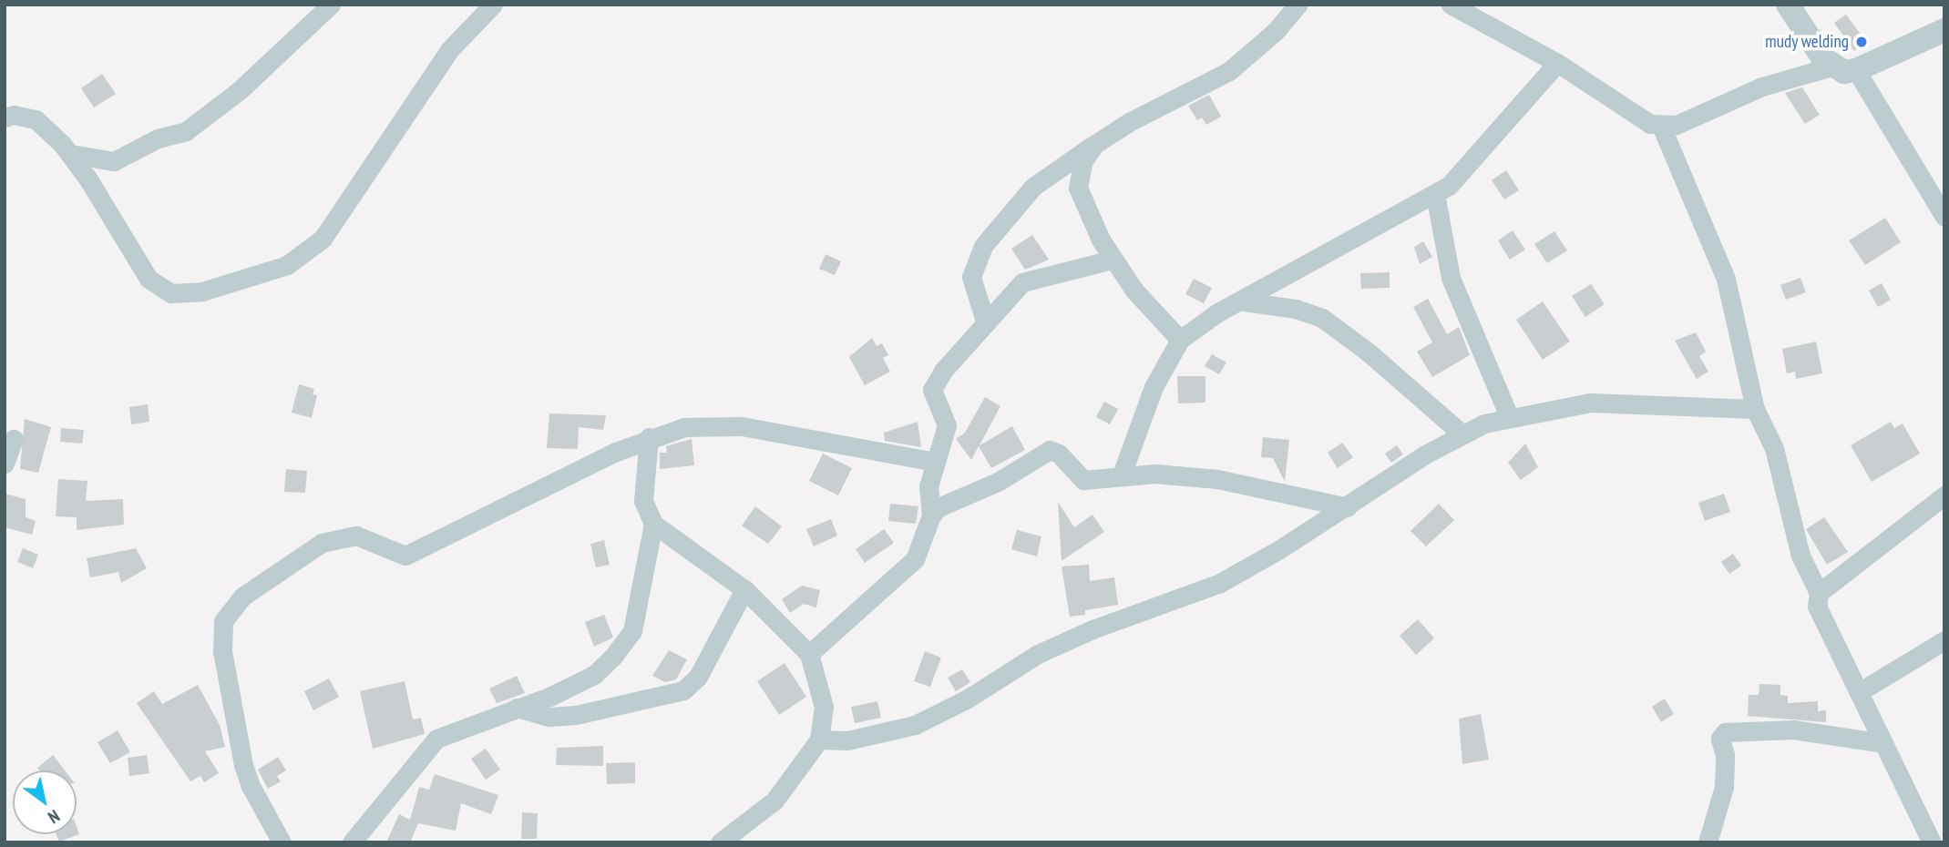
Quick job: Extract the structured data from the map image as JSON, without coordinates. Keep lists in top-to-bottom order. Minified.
{"places":["mudy welding"],"north":"bottom right"}
